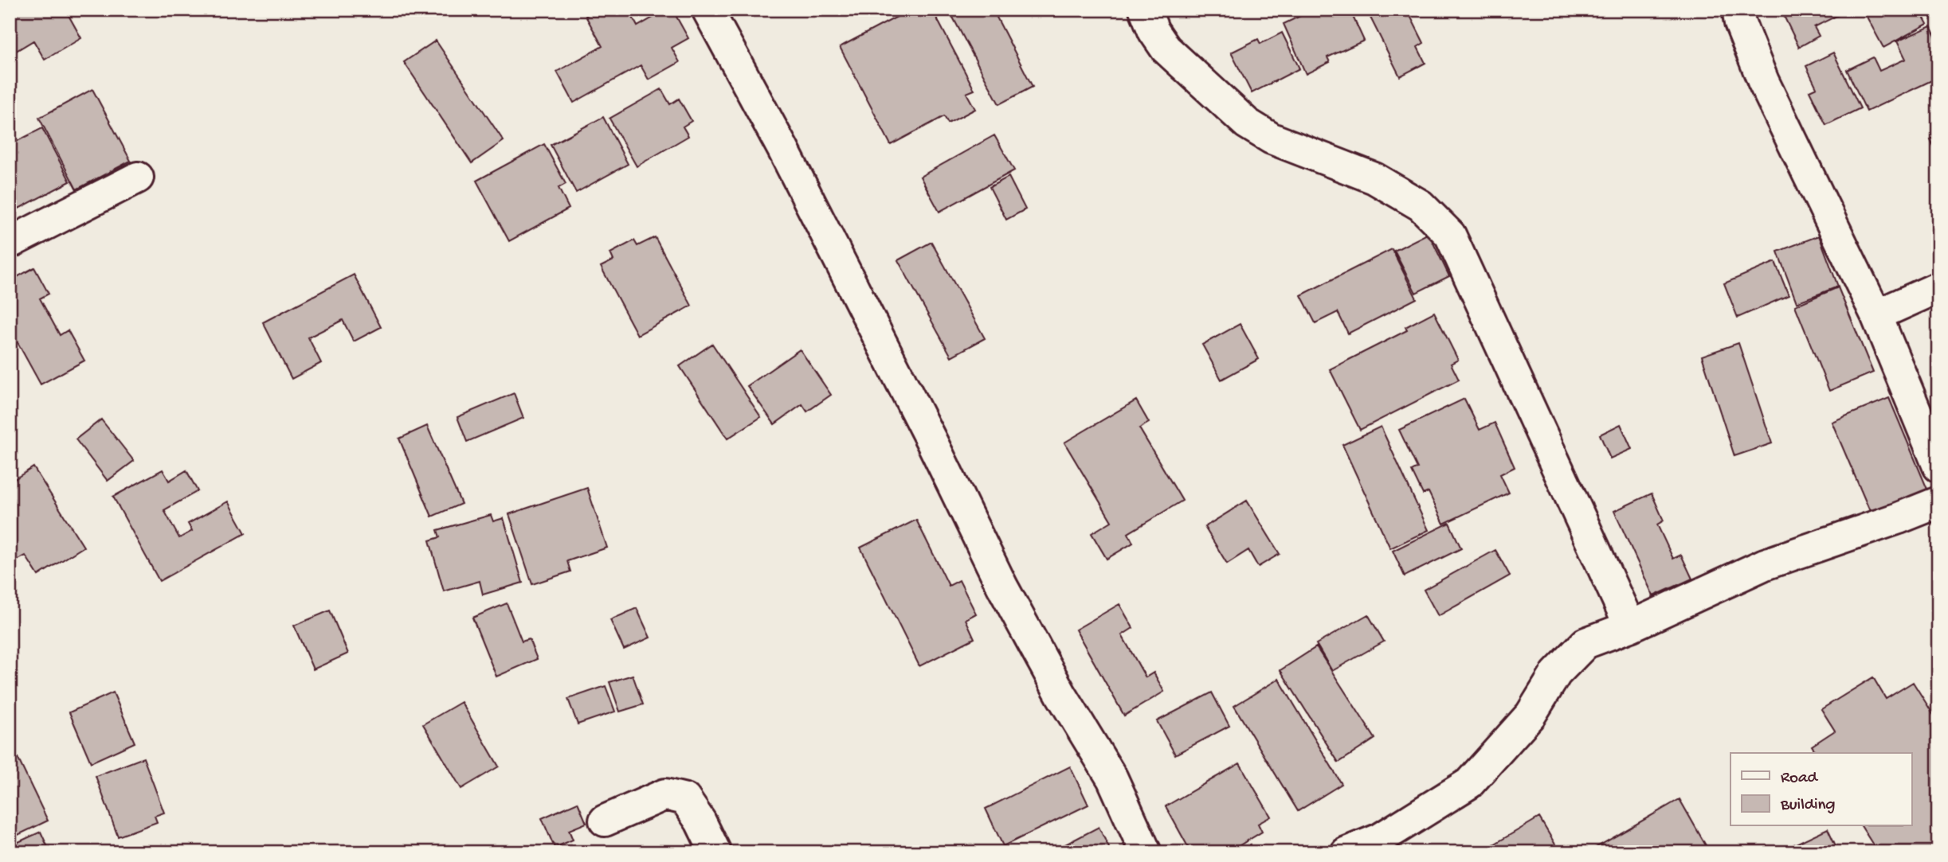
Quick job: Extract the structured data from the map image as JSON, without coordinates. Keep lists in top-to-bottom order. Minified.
{"legend":["Road","Building"]}
